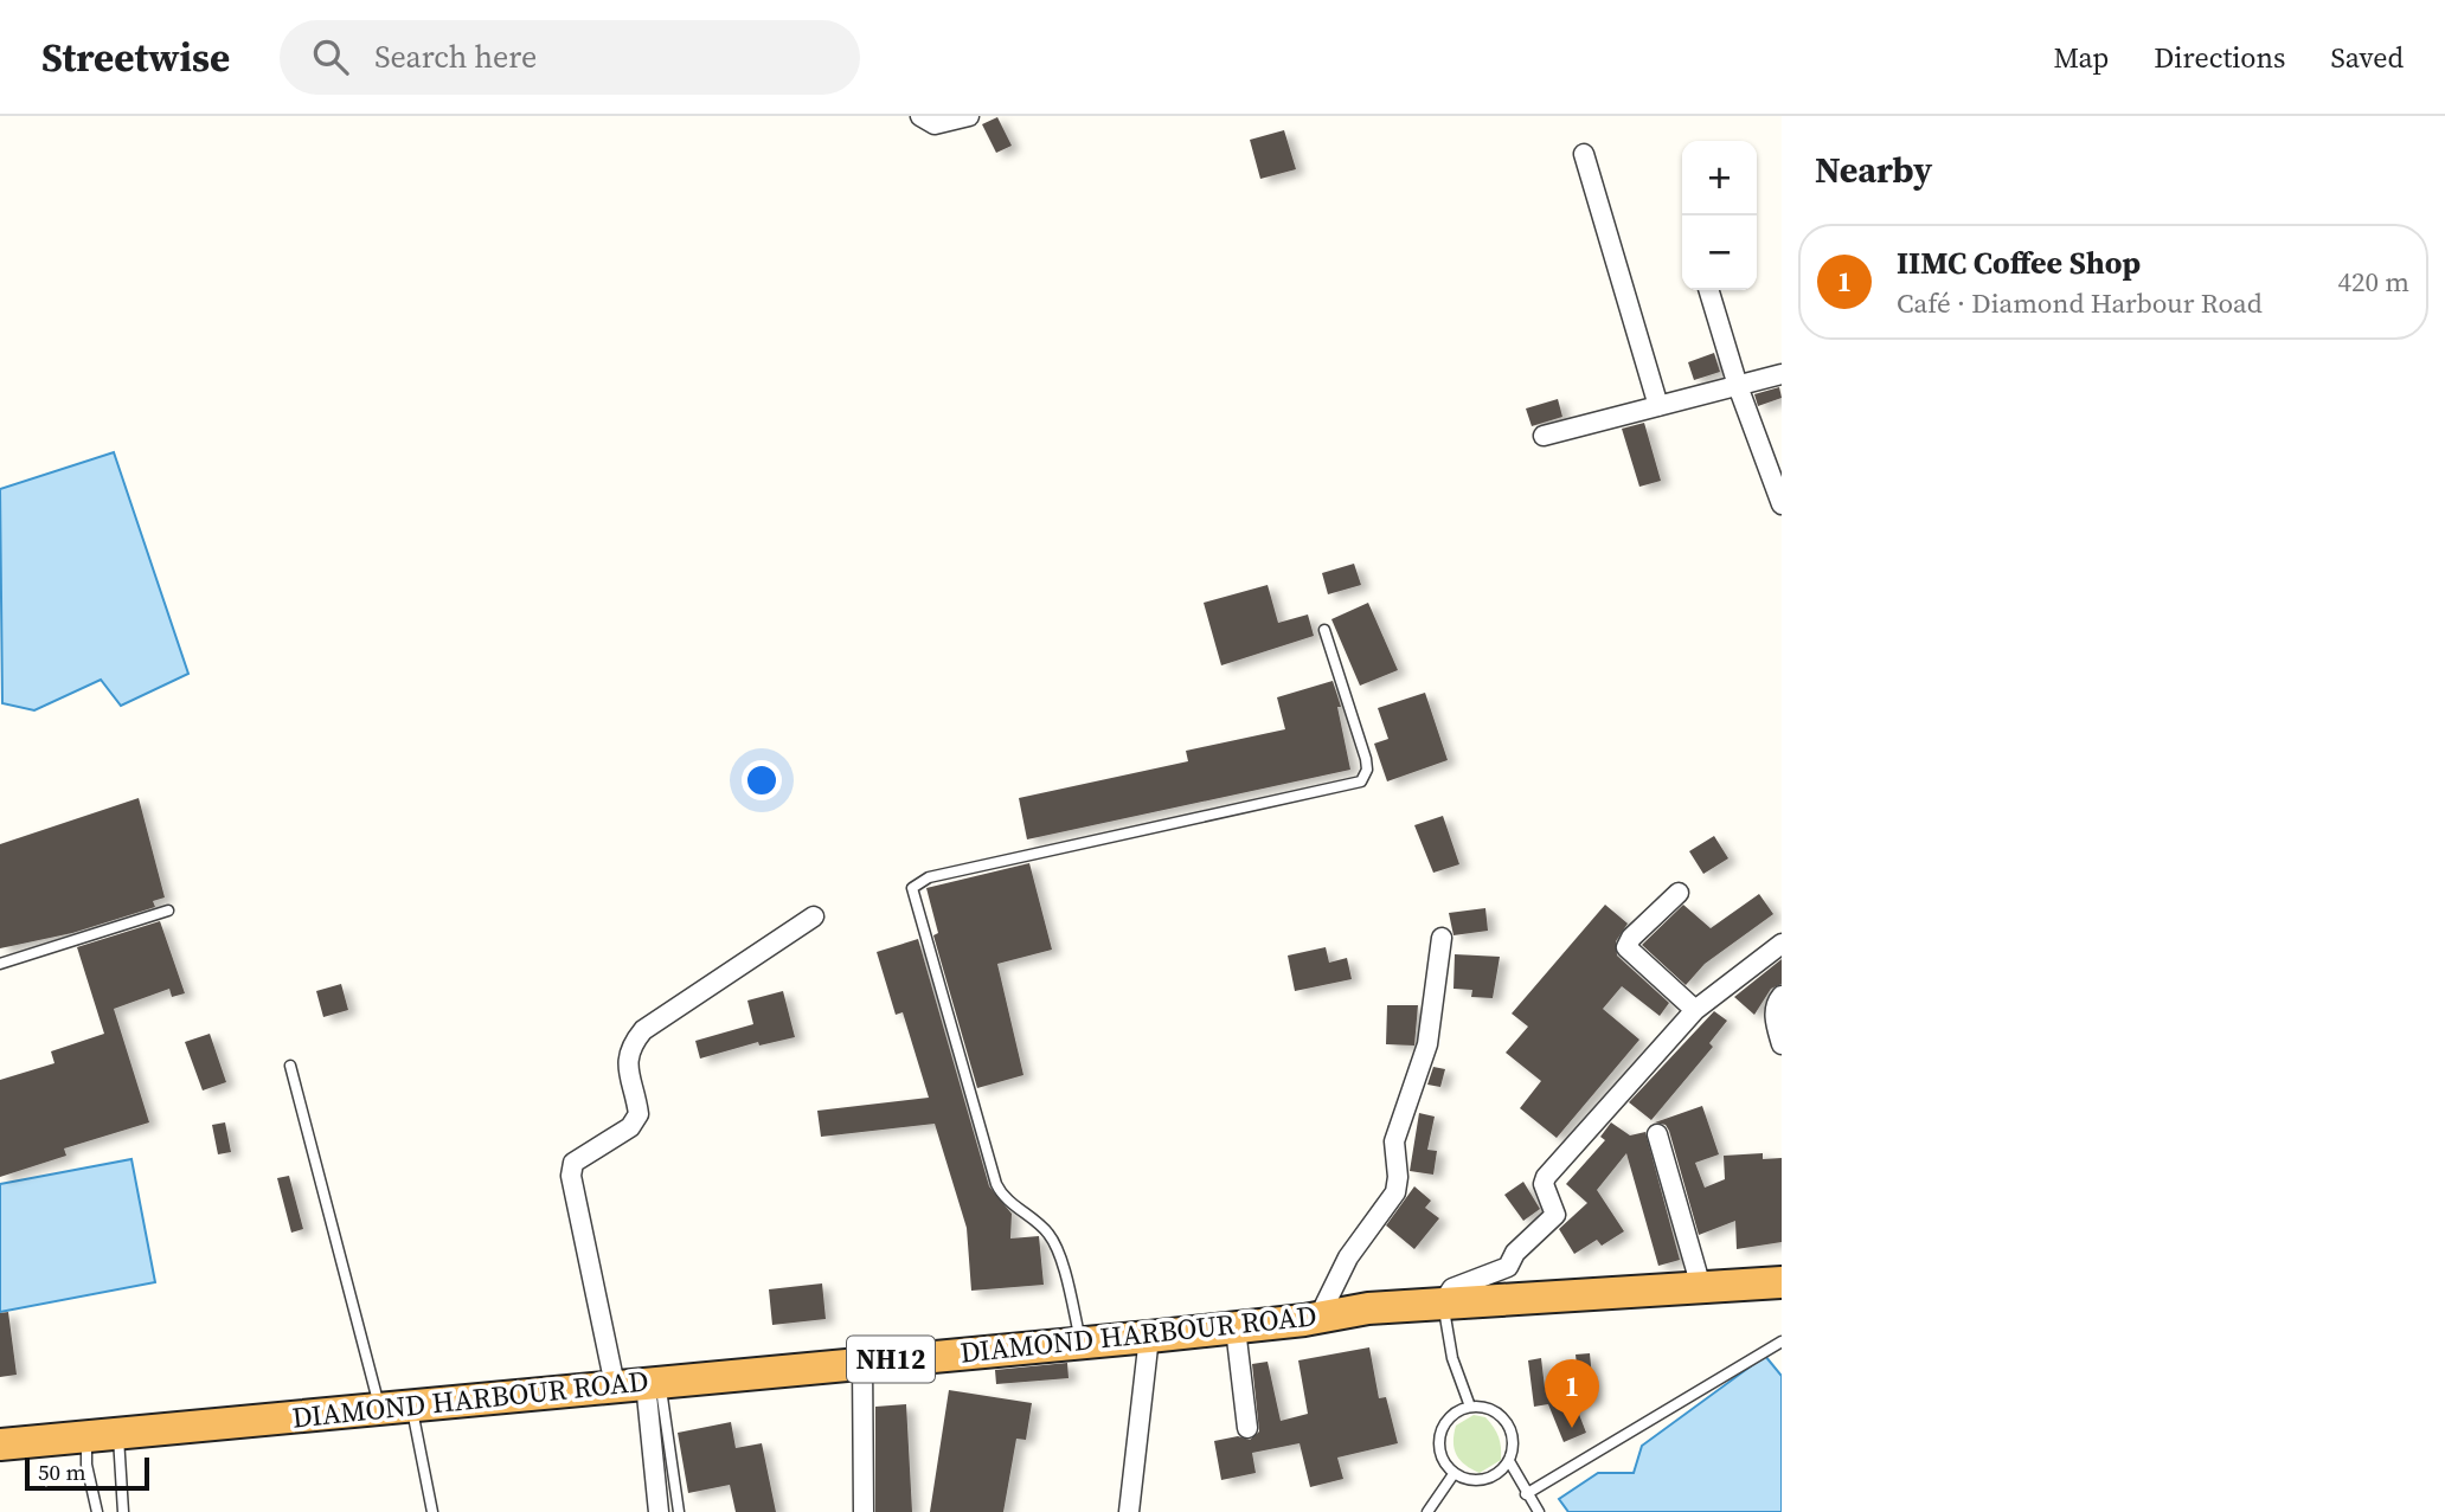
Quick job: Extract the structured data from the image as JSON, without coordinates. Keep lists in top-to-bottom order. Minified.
{"streets":{"highway":["DIAMOND HARBOUR ROAD","NH12"]},"scale_bar":"50 m","page":{"header":"Streetwise","search":"Search here","nav":["Map","Directions","Saved"],"heading":"Nearby","map_buttons":["+","−"],"list":[{"mark":"1","name":"IIMC Coffee Shop","note":"Café · Diamond Harbour Road","value":"420 m"}],"pins":"1","scale":"50 m"}}
